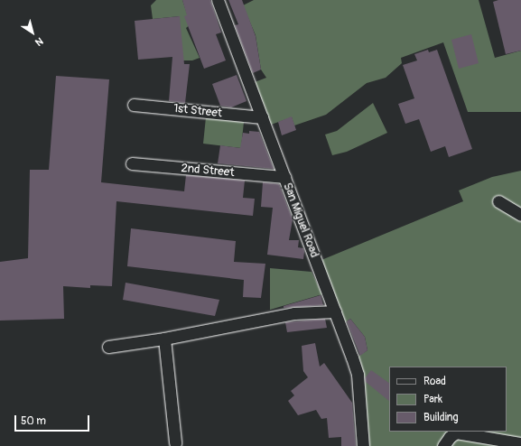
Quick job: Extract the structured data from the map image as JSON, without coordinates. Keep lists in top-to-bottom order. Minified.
{"streets":{"street":["1st Street","2nd Street","San Miguel Road"]},"crossings":[["1st Street","San Miguel Road"],["2nd Street","San Miguel Road"]],"legend":["Road","Park","Building"],"scale_bar":"50 m","north":"bottom right"}
